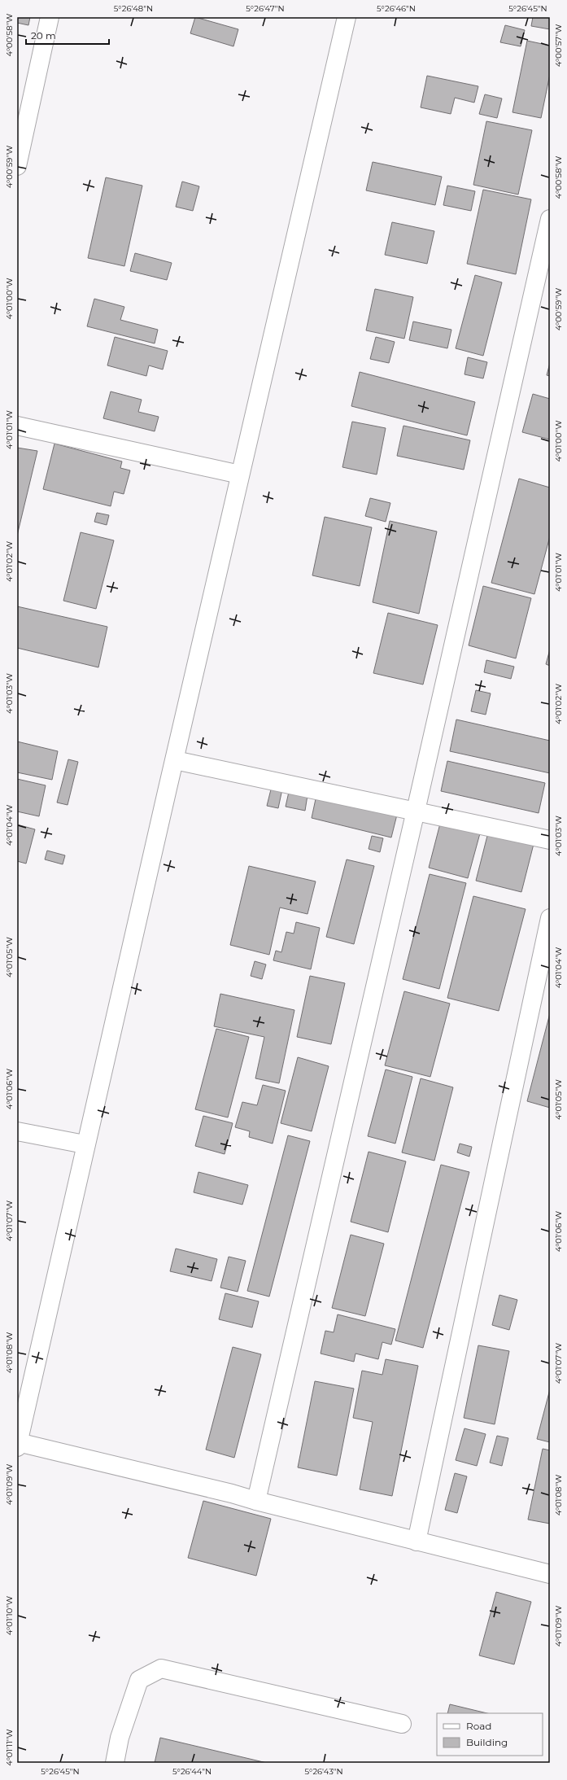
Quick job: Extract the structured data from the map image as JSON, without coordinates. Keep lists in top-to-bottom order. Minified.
{"legend":["Road","Building"],"scale_bar":"20 m","coordinates":["5°26'48\"N","5°26'47\"N","5°26'46\"N","5°26'45\"N","4°00'58\"W","4°00'57\"W","4°00'59\"W","4°01'00\"W","4°01'01\"W","4°01'02\"W","4°01'03\"W","4°01'04\"W","4°01'05\"W","4°01'06\"W","4°01'07\"W","4°01'08\"W","4°01'09\"W","4°01'10\"W","4°01'11\"W","5°26'44\"N","5°26'43\"N"]}
